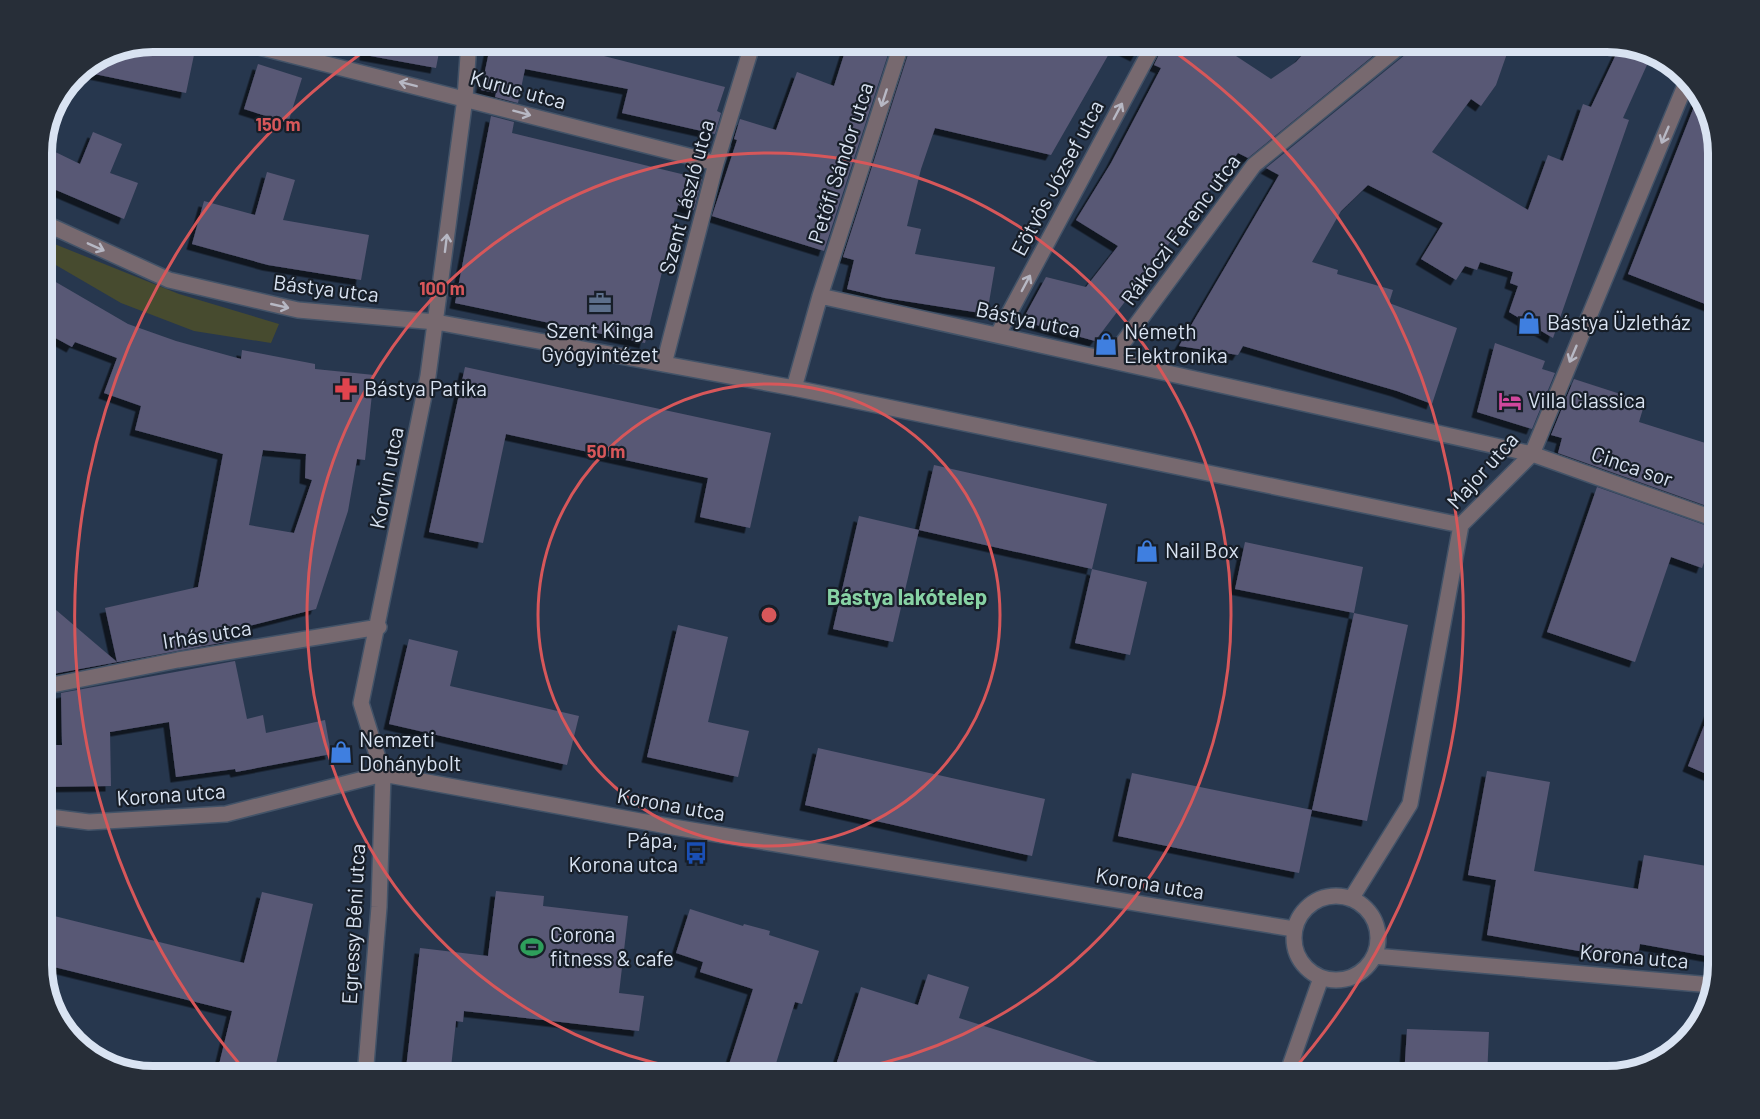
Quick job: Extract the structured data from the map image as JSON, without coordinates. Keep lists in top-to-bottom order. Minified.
{"streets":{"street":["Kuruc utca","Petőfi Sándor utca","Eötvös József utca","Szent László utca","Rákóczi Ferenc utca","Bástya utca","Cinca sor","Major utca","Korvin utca","Irhás utca","Korona utca","Egressy Béni utca"]},"crossings":[["Kuruc utca","Szent László utca"],["Kuruc utca","Korvin utca"],["Petőfi Sándor utca","Bástya utca"],["Eötvös József utca","Bástya utca"],["Szent László utca","Bástya utca"],["Rákóczi Ferenc utca","Bástya utca"],["Bástya utca","Cinca sor"],["Bástya utca","Major utca"],["Bástya utca","Korvin utca"],["Cinca sor","Major utca"],["Major utca","Korona utca"],["Korvin utca","Irhás utca"],["Korvin utca","Korona utca"],["Korvin utca","Egressy Béni utca"],["Korona utca","Egressy Béni utca"]],"one_way":["Petőfi Sándor utca","Eötvös József utca","Major utca"],"districts":["Bástya lakótelep"],"places":{"office":["Szent Kinga Gyógyintézet"],"shop":["Bástya Üzletház","Németh Elektronika","Nail Box","Nemzeti Dohánybolt"],"pharmacy":["Bástya Patika"],"hotel":["Villa Classica"],"bus stop":["Pápa, Korona utca"],"sports":["Corona fitness & cafe"]},"rings":["150 m","100 m","50 m"]}
